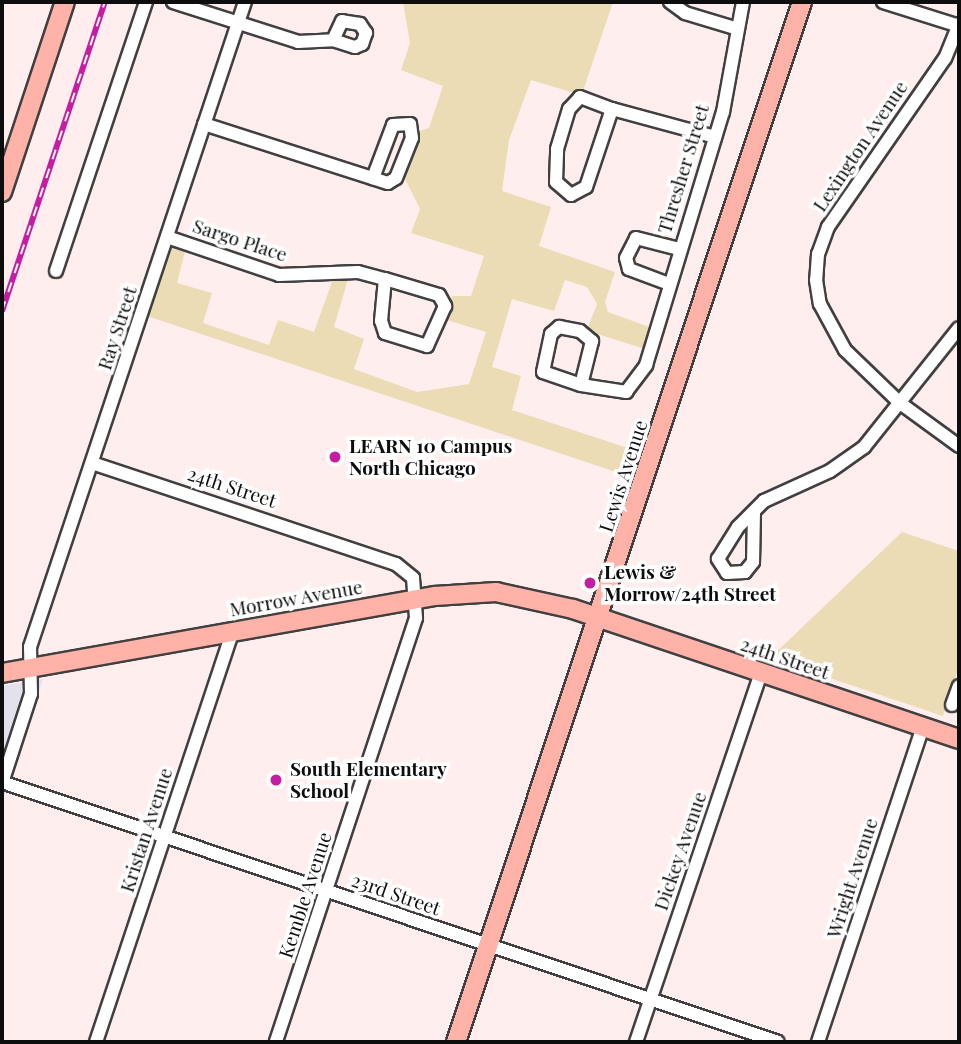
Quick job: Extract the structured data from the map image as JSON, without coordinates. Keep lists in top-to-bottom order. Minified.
{"streets":{"street":["Lexington Avenue","Thresher Street","Sargo Place","Ray Street","Lewis Avenue","24th Street","Morrow Avenue","Kristan Avenue","Dickey Avenue","Wright Avenue","23rd Street","Kemble Avenue"]},"crossings":[["Sargo Place","Ray Street"],["Ray Street","24th Street"],["Ray Street","Morrow Avenue"],["Ray Street","23rd Street"],["Lewis Avenue","24th Street"],["Lewis Avenue","Morrow Avenue"],["Lewis Avenue","23rd Street"],["24th Street","Morrow Avenue"],["24th Street","Dickey Avenue"],["24th Street","Wright Avenue"],["24th Street","Kemble Avenue"],["Morrow Avenue","Kristan Avenue"],["Morrow Avenue","Kemble Avenue"],["Kristan Avenue","23rd Street"],["Dickey Avenue","23rd Street"],["23rd Street","Kemble Avenue"]],"places":["LEARN 10 Campus North Chicago","Lewis & Morrow/24th Street","South Elementary School"]}
